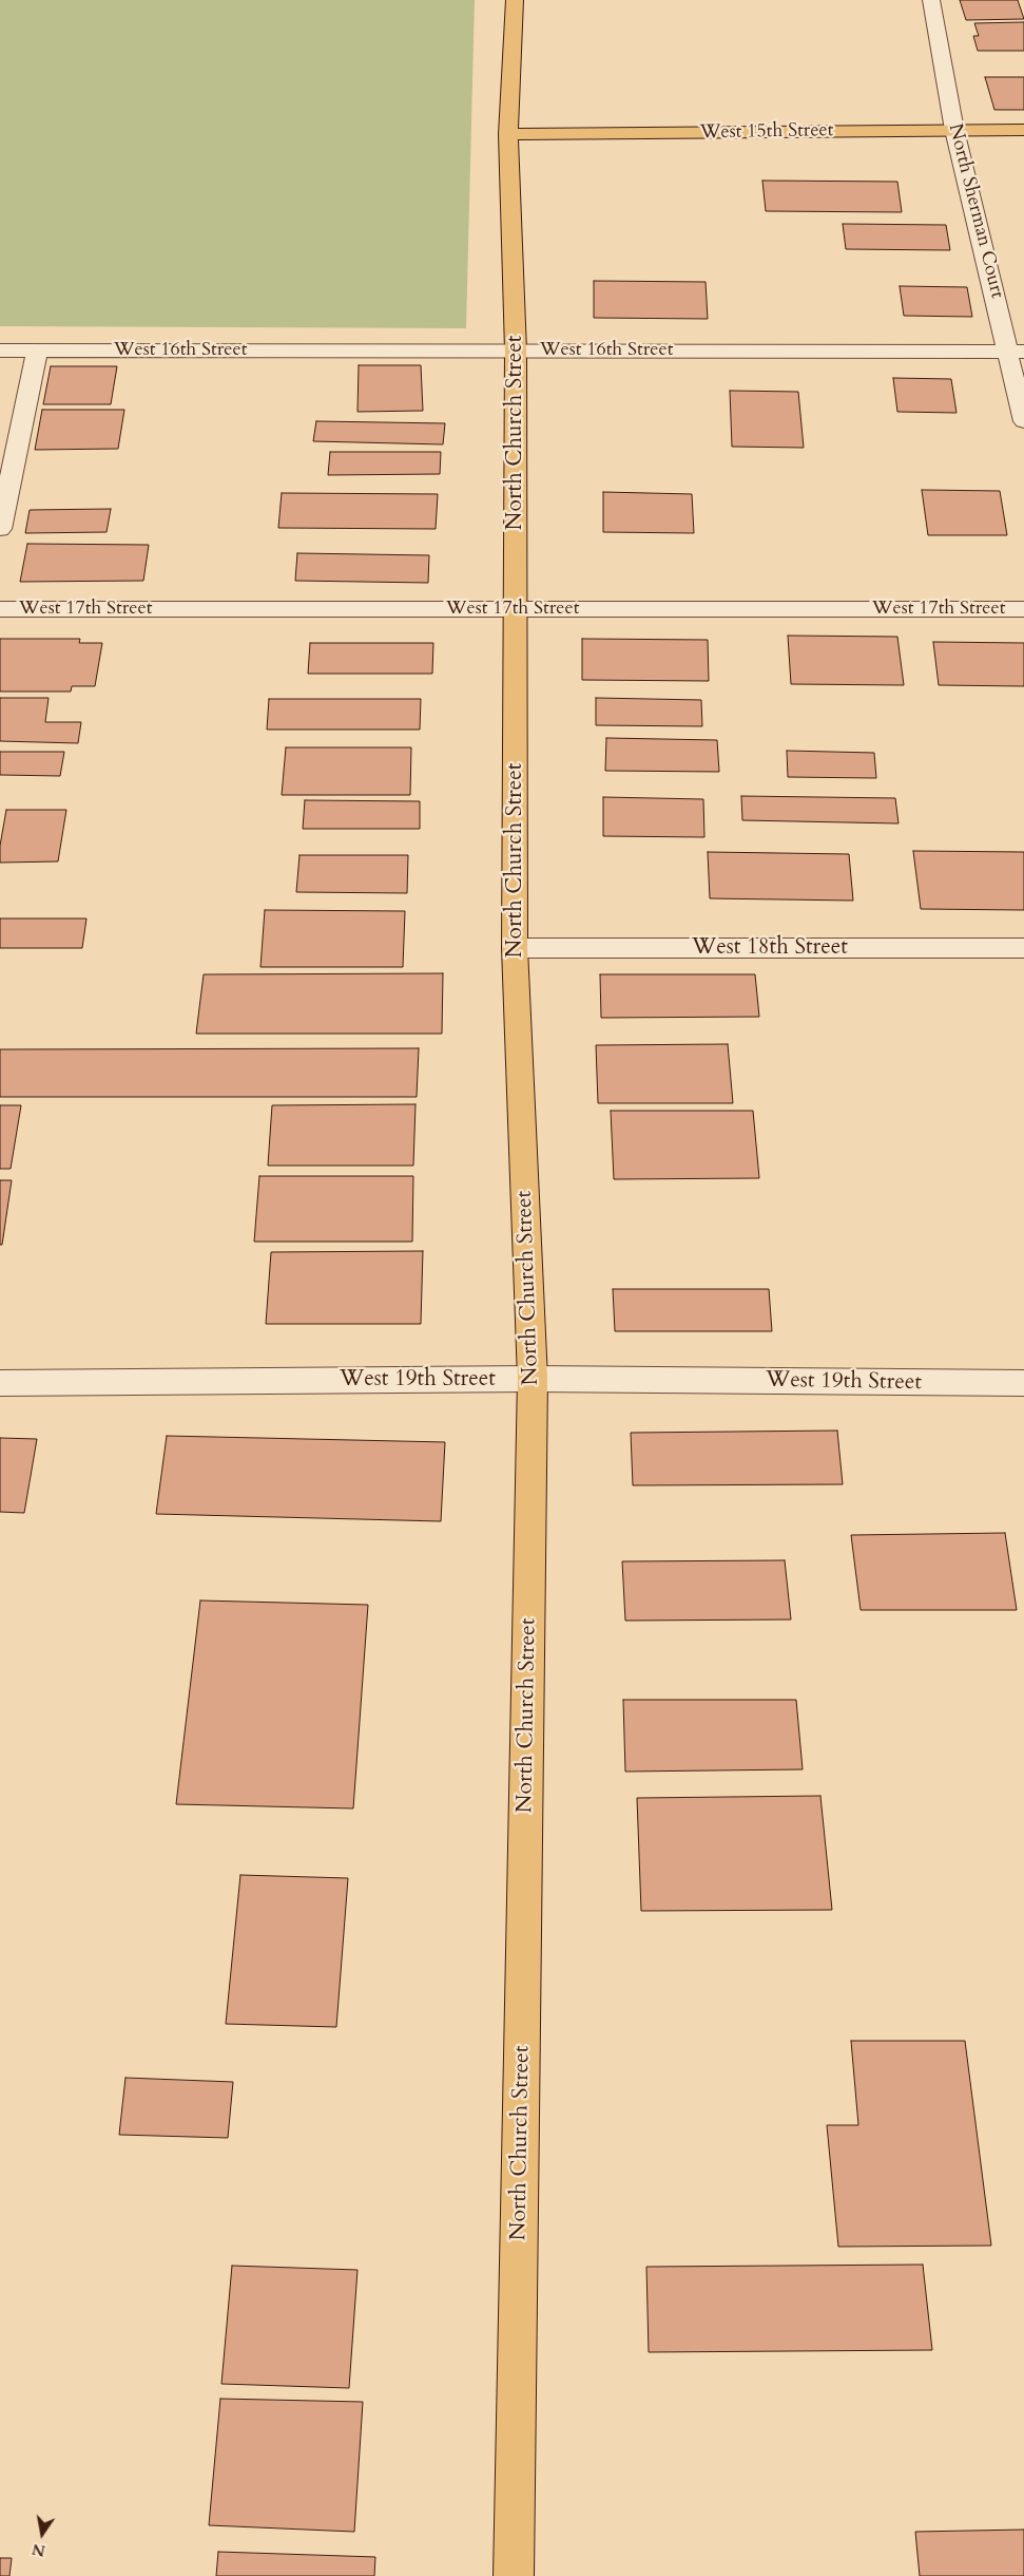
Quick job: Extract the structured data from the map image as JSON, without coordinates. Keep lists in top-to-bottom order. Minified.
{"streets":{"main road":["West 15th Street","North Church Street"],"street":["North Sherman Court","West 16th Street","West 17th Street","West 18th Street","West 19th Street"]},"crossings":[["West 15th Street","North Sherman Court"],["West 15th Street","North Church Street"],["North Sherman Court","West 16th Street"],["West 16th Street","North Church Street"],["North Church Street","West 17th Street"],["North Church Street","West 18th Street"],["North Church Street","West 19th Street"]],"north":"bottom"}
